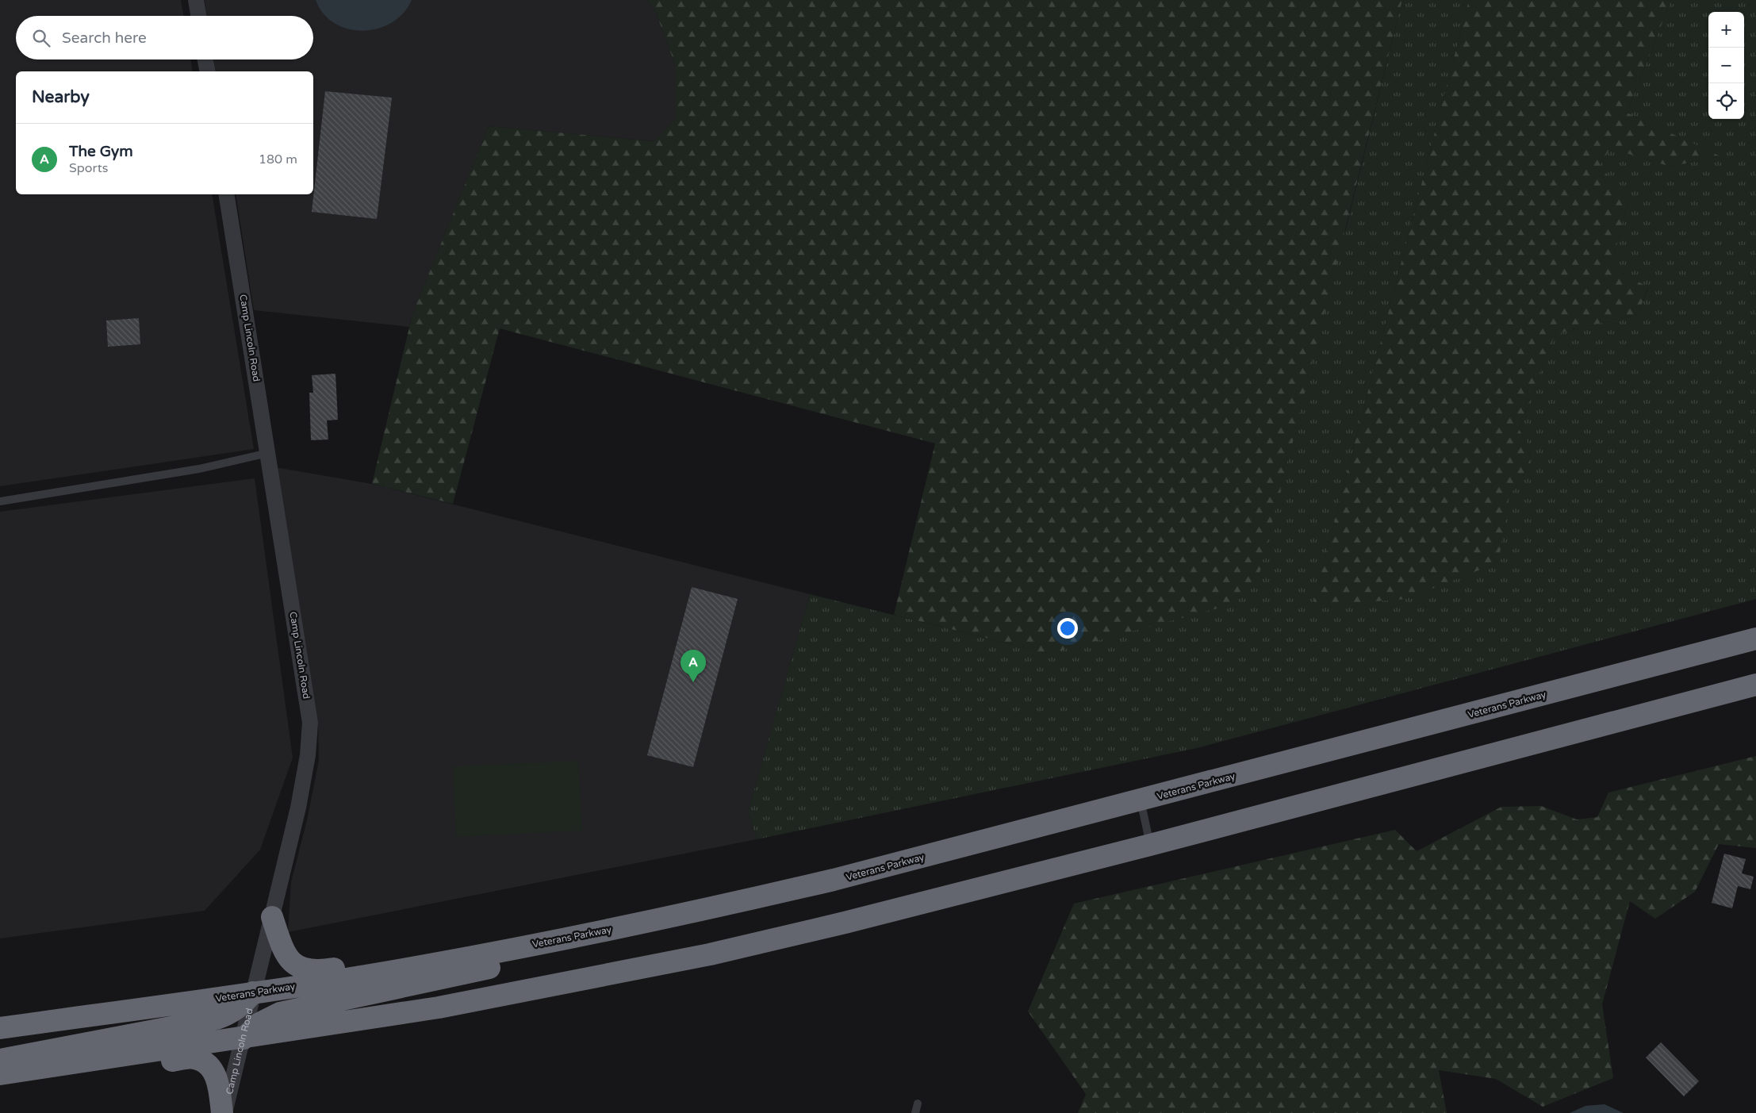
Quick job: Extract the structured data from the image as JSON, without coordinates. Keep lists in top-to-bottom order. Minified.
{"streets":{"highway":["Veterans Parkway"],"street":["Camp Lincoln Road"]},"crossings":[["Camp Lincoln Road","Veterans Parkway"]],"page":{"map_buttons":["+","−"],"search":"Search here","heading":"Nearby","list":[{"mark":"A","name":"The Gym","note":"Sports","value":"180 m"}],"pins":"A"}}
